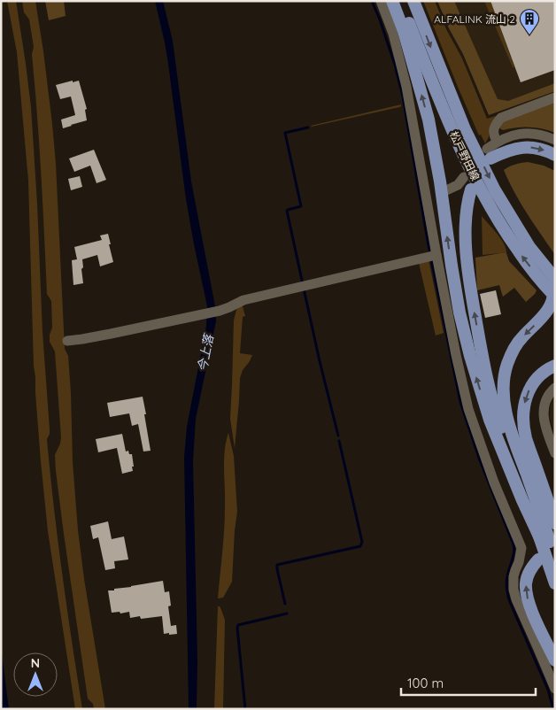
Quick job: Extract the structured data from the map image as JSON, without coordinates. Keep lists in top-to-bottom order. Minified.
{"streets":{"main road":["松戸野田線"]},"water":["今上落"],"places":{"building":["ALFALINK 流山 2"]},"scale_bar":"100 m","north":"top"}
